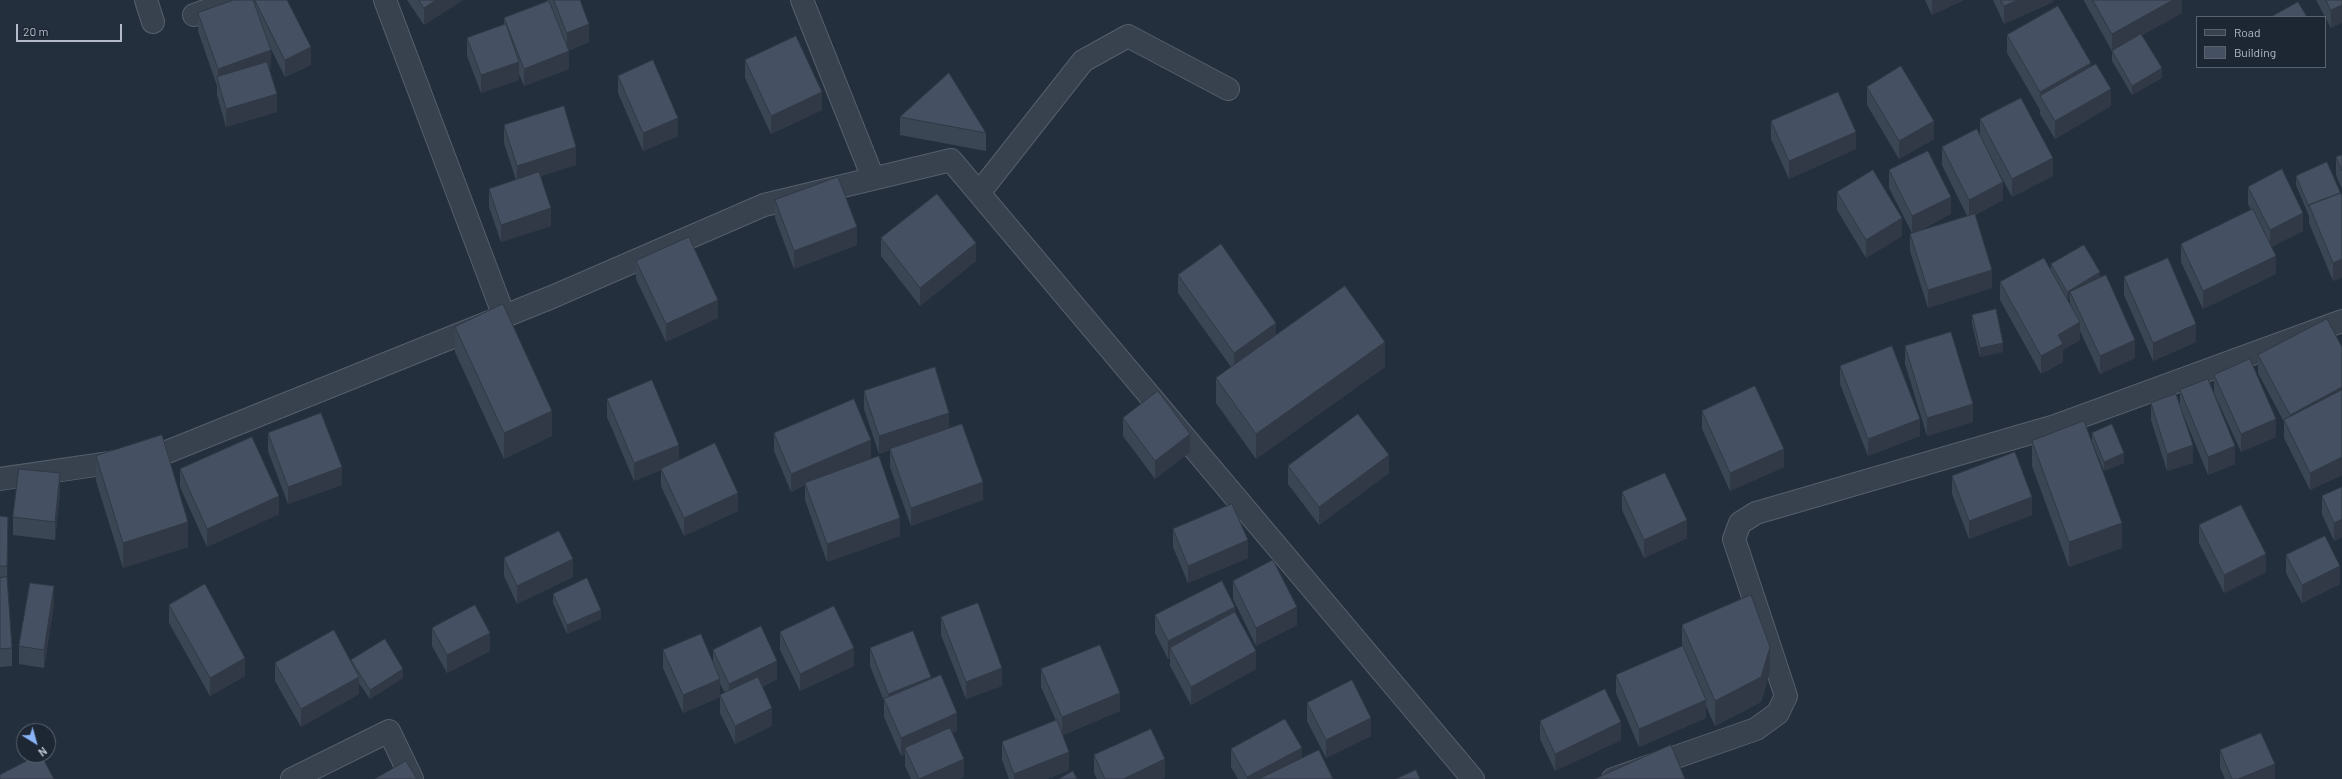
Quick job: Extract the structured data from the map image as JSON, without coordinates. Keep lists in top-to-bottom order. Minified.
{"legend":["Road","Building"],"scale_bar":"20 m","north":"bottom right"}
